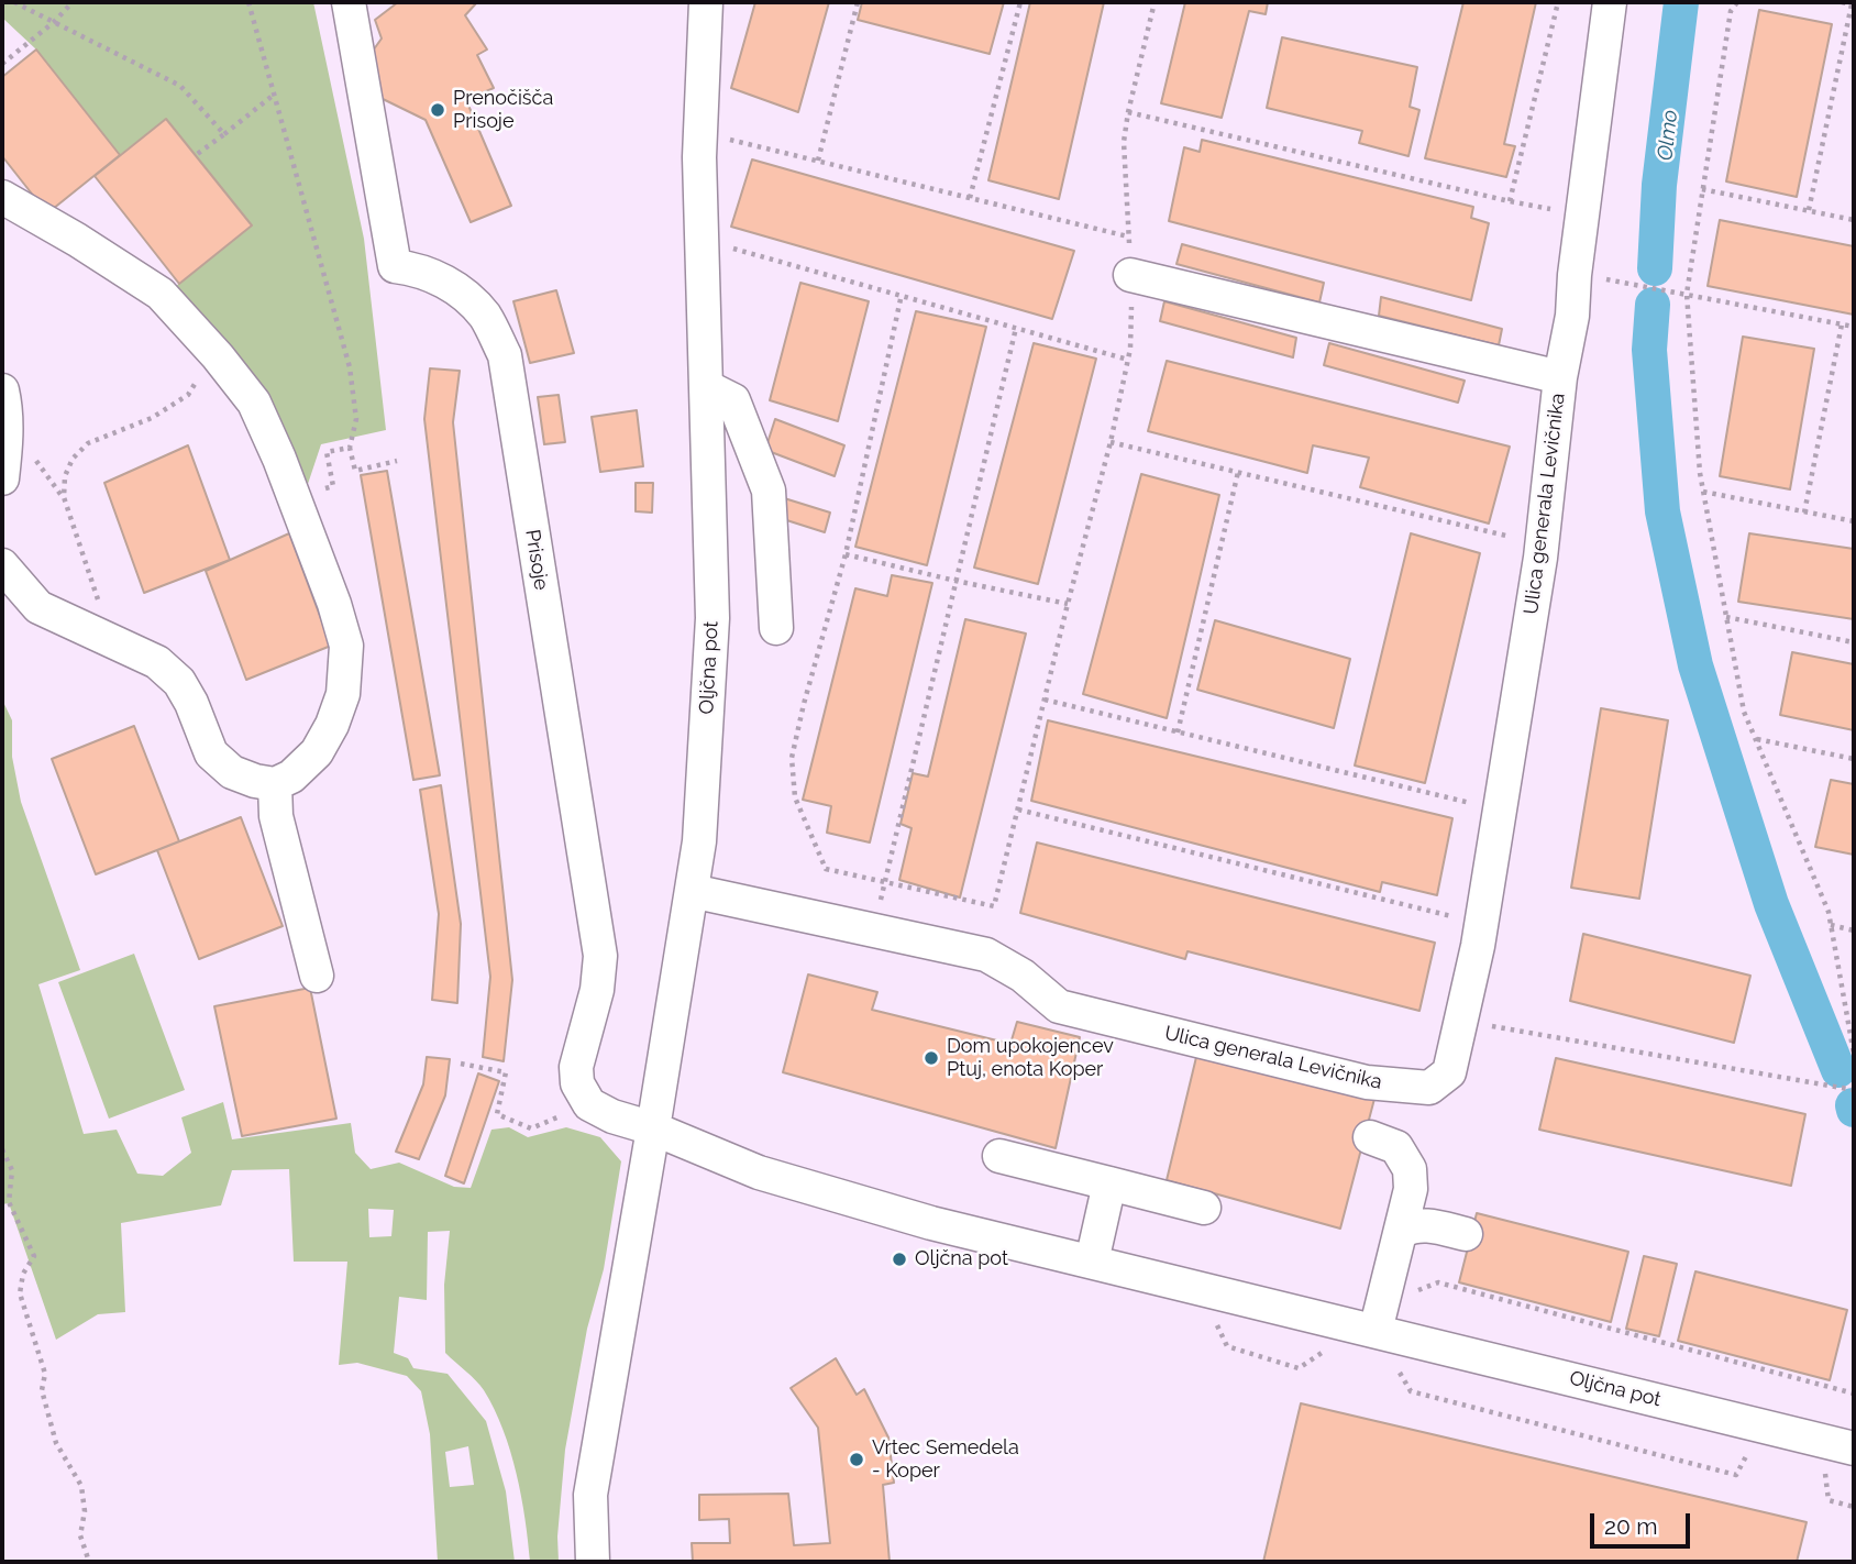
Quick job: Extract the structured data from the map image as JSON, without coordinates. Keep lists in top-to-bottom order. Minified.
{"streets":{"street":["Ulica generala Levičnika","Prisoje","Oljčna pot"]},"crossings":[["Ulica generala Levičnika","Oljčna pot"]],"water":["Olmo"],"places":["Prenočišča Prisoje","Dom upokojencev Ptuj, enota Koper","Oljčna pot","Vrtec Semedela - Koper"],"scale_bar":"20 m"}
